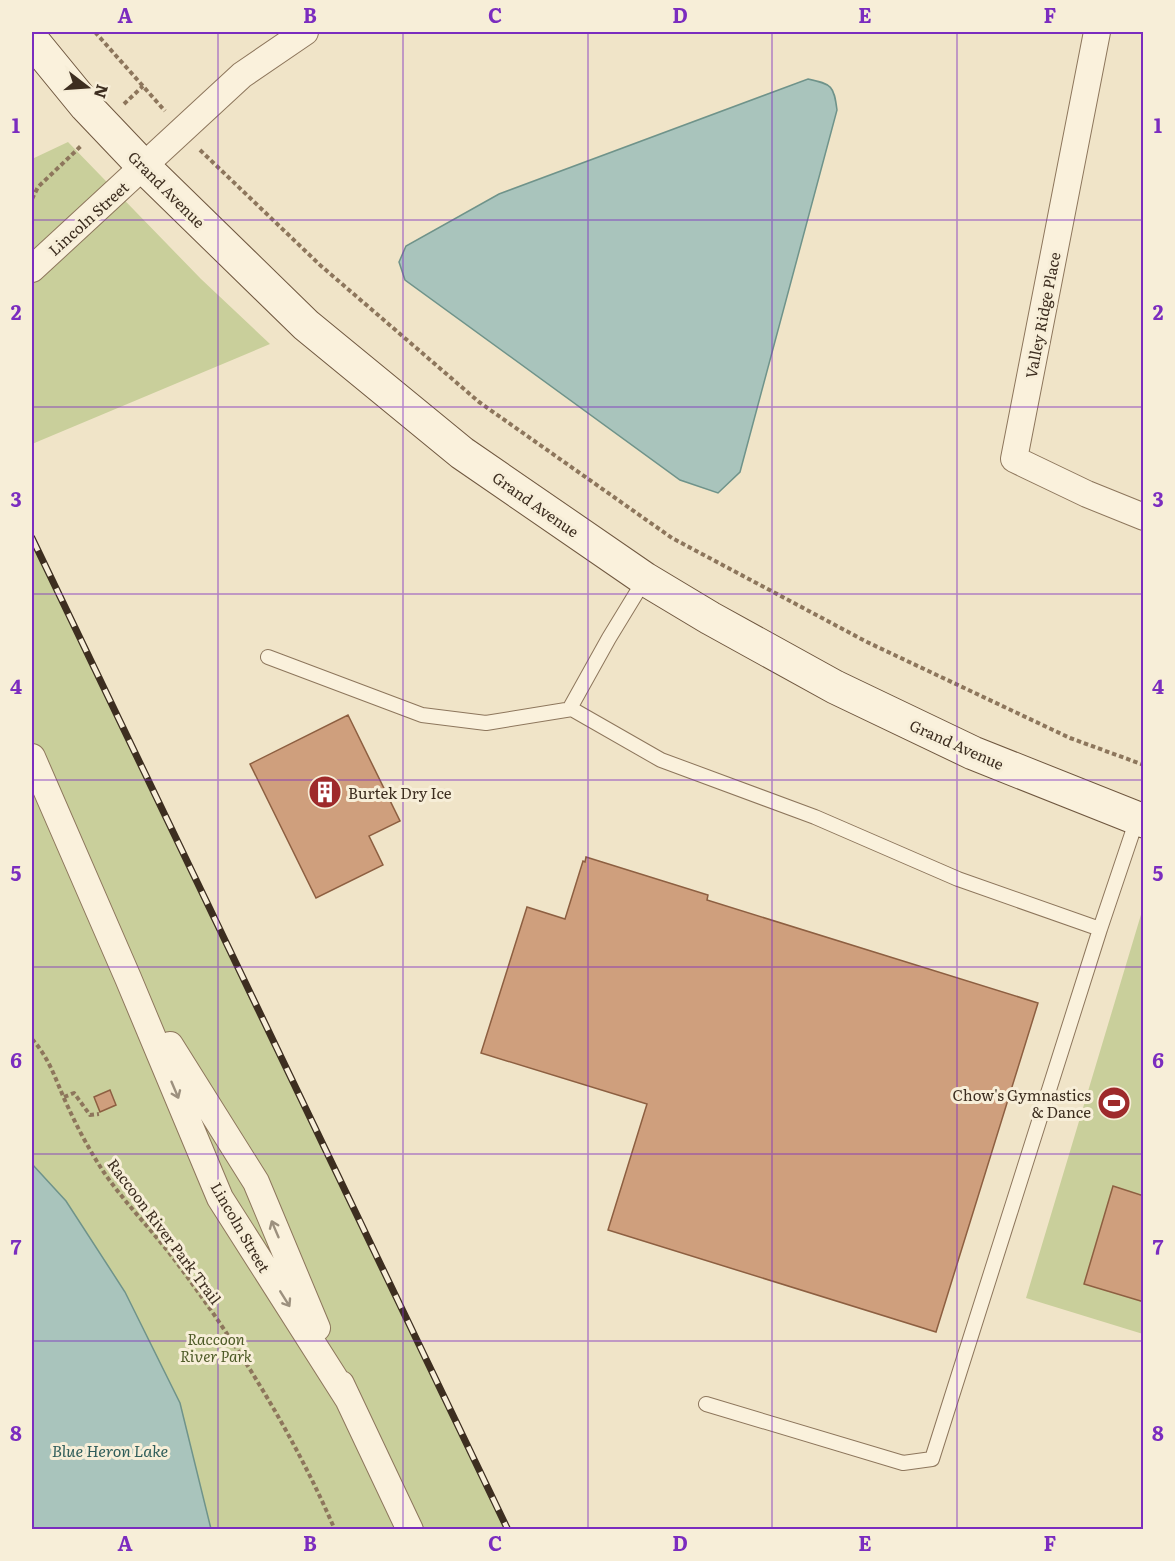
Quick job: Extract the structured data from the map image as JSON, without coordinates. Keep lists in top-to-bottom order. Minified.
{"streets":{"main road":["Grand Avenue"],"street":["Lincoln Street","Valley Ridge Place"],"path":["Raccoon River Park Trail"]},"crossings":[["Grand Avenue","Lincoln Street"]],"water":["Blue Heron Lake"],"parks":["Raccoon River Park"],"places":{"building":["Burtek Dry Ice"],"sports":["Chow's Gymnastics & Dance"]},"north":"right","grid":{"columns":["A","B","C","D","E","F"],"rows":["1","2","3","4","5","6","7","8"]}}
